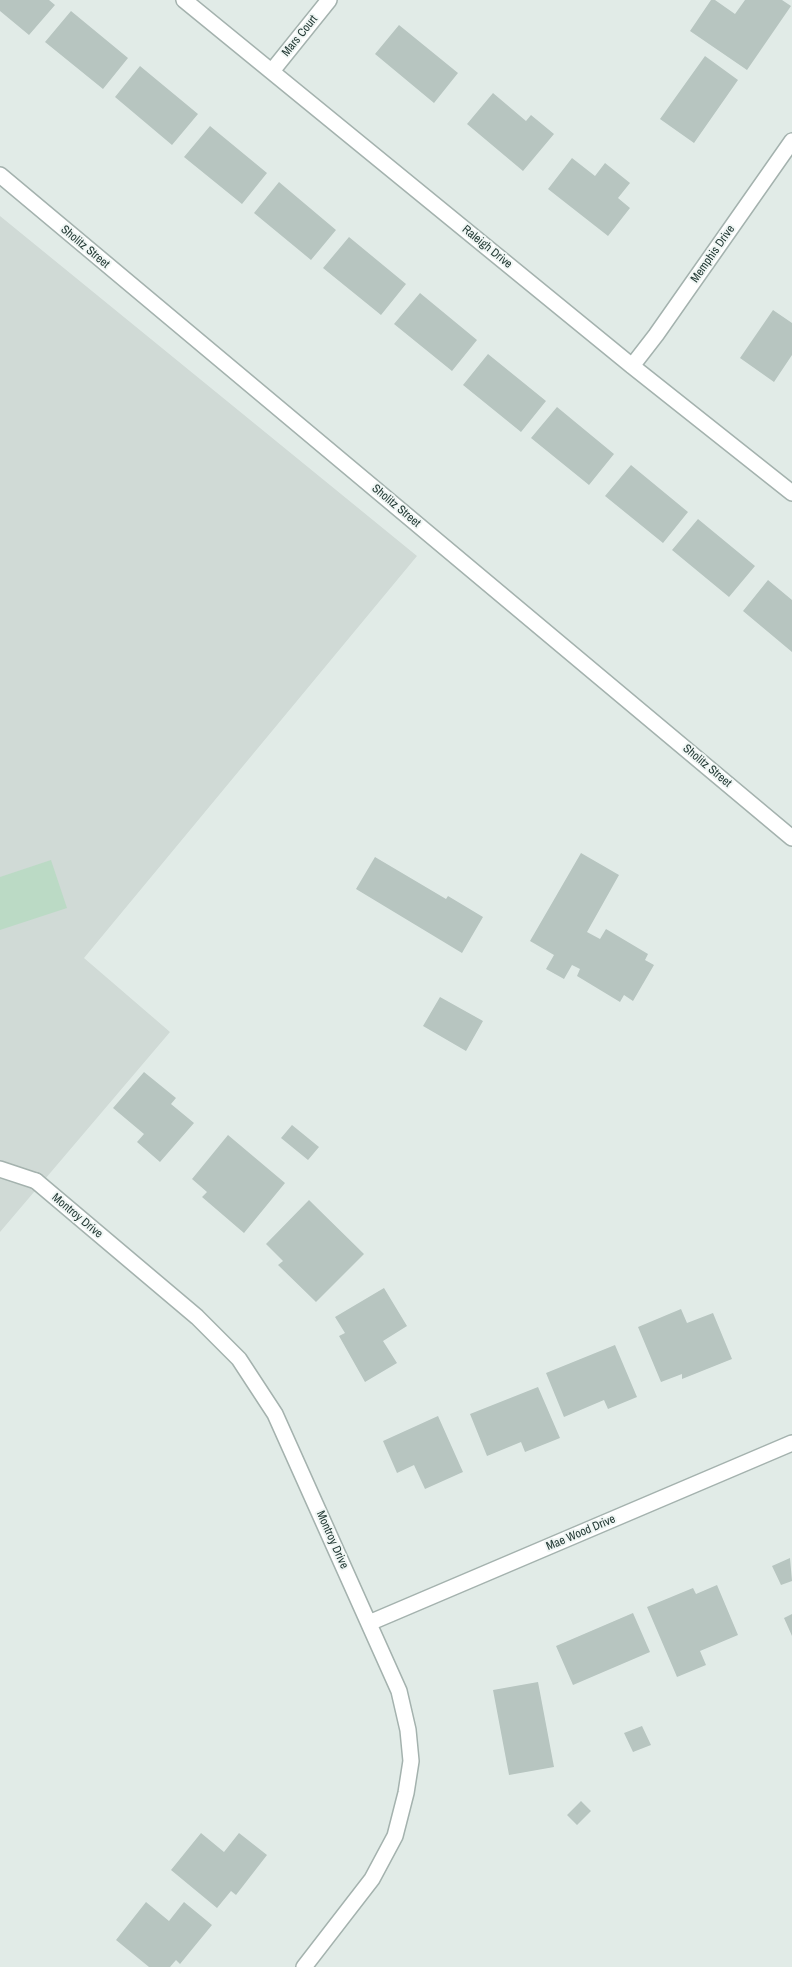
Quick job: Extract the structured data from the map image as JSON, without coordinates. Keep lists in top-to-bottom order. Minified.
{"streets":{"street":["Mars Court","Sholitz Street","Raleigh Drive","Memphis Drive","Montroy Drive","Mae Wood Drive"]},"crossings":[["Mars Court","Raleigh Drive"],["Raleigh Drive","Memphis Drive"],["Montroy Drive","Mae Wood Drive"]]}
